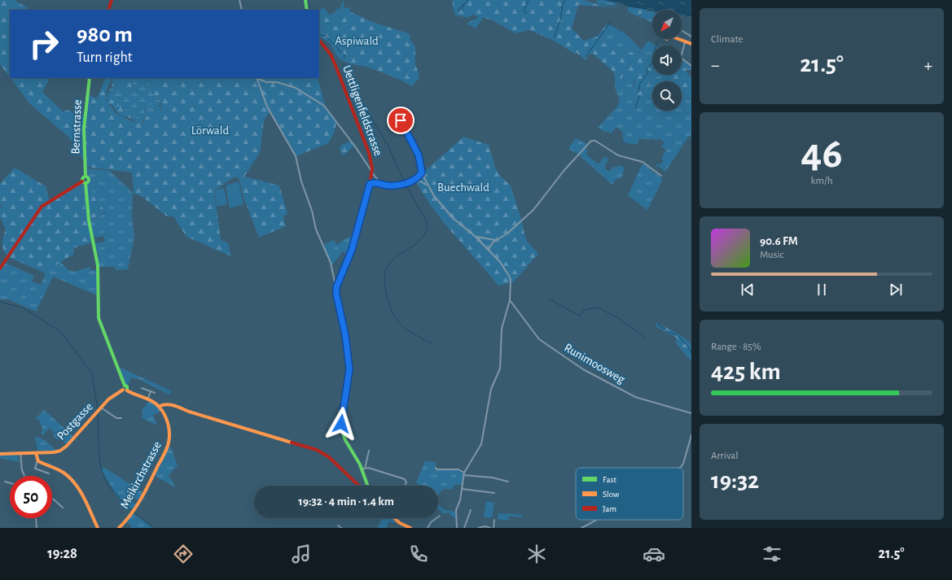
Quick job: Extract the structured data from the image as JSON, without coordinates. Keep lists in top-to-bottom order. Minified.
{"streets":{"main road":["Uettligenfeldstrasse","Bernstrasse","Postgasse","Meikirchstrasse"],"street":["Runimoosweg"]},"parks":["Aspiwald","Lörwald","Buechwald"],"legend":["Fast","Slow","Jam"],"north":"bottom left","page":{"tile":["Climate",["46","km/h"],["Range · 85%","425 km"],["Arrival","19:32"]],"turn":["980 m","Turn right"],"heat":["−","21.5°","+"],"song":["90.6 FM","Music"],"limit":"50","trip":"19:32 · 4 min · 1.4 km","tabs":["19:28","21.5°"]}}
